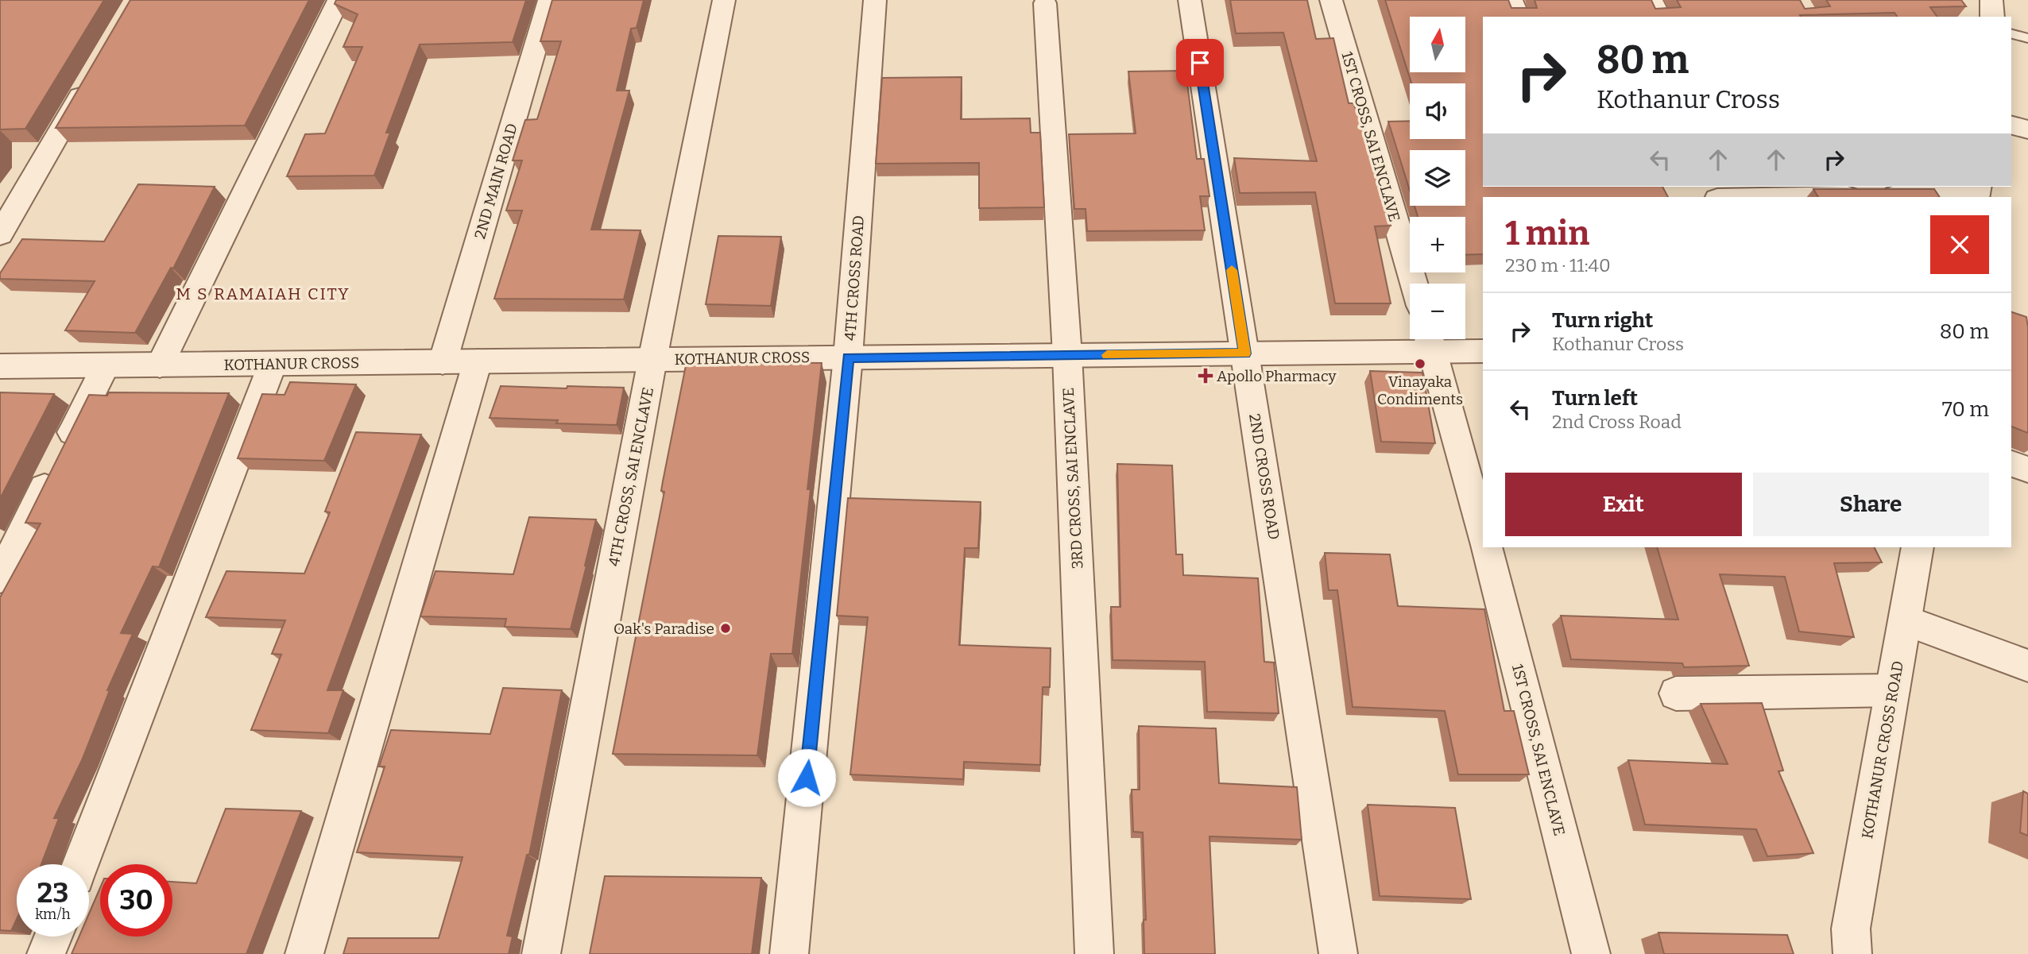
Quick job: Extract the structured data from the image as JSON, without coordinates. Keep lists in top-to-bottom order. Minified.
{"streets":{"street":["1ST CROSS, SAI ENCLAVE","2ND MAIN ROAD","4TH CROSS ROAD","KOTHANUR CROSS","4TH CROSS, SAI ENCLAVE","2ND CROSS ROAD","3RD CROSS, SAI ENCLAVE","KOTHANUR CROSS ROAD"]},"crossings":[["2ND MAIN ROAD","KOTHANUR CROSS"],["4TH CROSS ROAD","KOTHANUR CROSS"],["KOTHANUR CROSS","4TH CROSS, SAI ENCLAVE"],["KOTHANUR CROSS","2ND CROSS ROAD"],["KOTHANUR CROSS","3RD CROSS, SAI ENCLAVE"]],"districts":["M S RAMAIAH CITY"],"places":{"other":["Vinayaka Condiments","Oak's Paradise"],"health":["Apollo Pharmacy"]},"north":"top","page":{"map_buttons":["+","−"],"turn":["80 m","Kothanur Cross"],"heading":["1 min","230 m · 11:40"],"list":[{"name":"Turn right","note":"Kothanur Cross","value":"80 m"},{"name":"Turn left","note":"2nd Cross Road","value":"70 m"}],"buttons":["Exit","Share"],"speed":"23 km/h","limit":"30"}}
